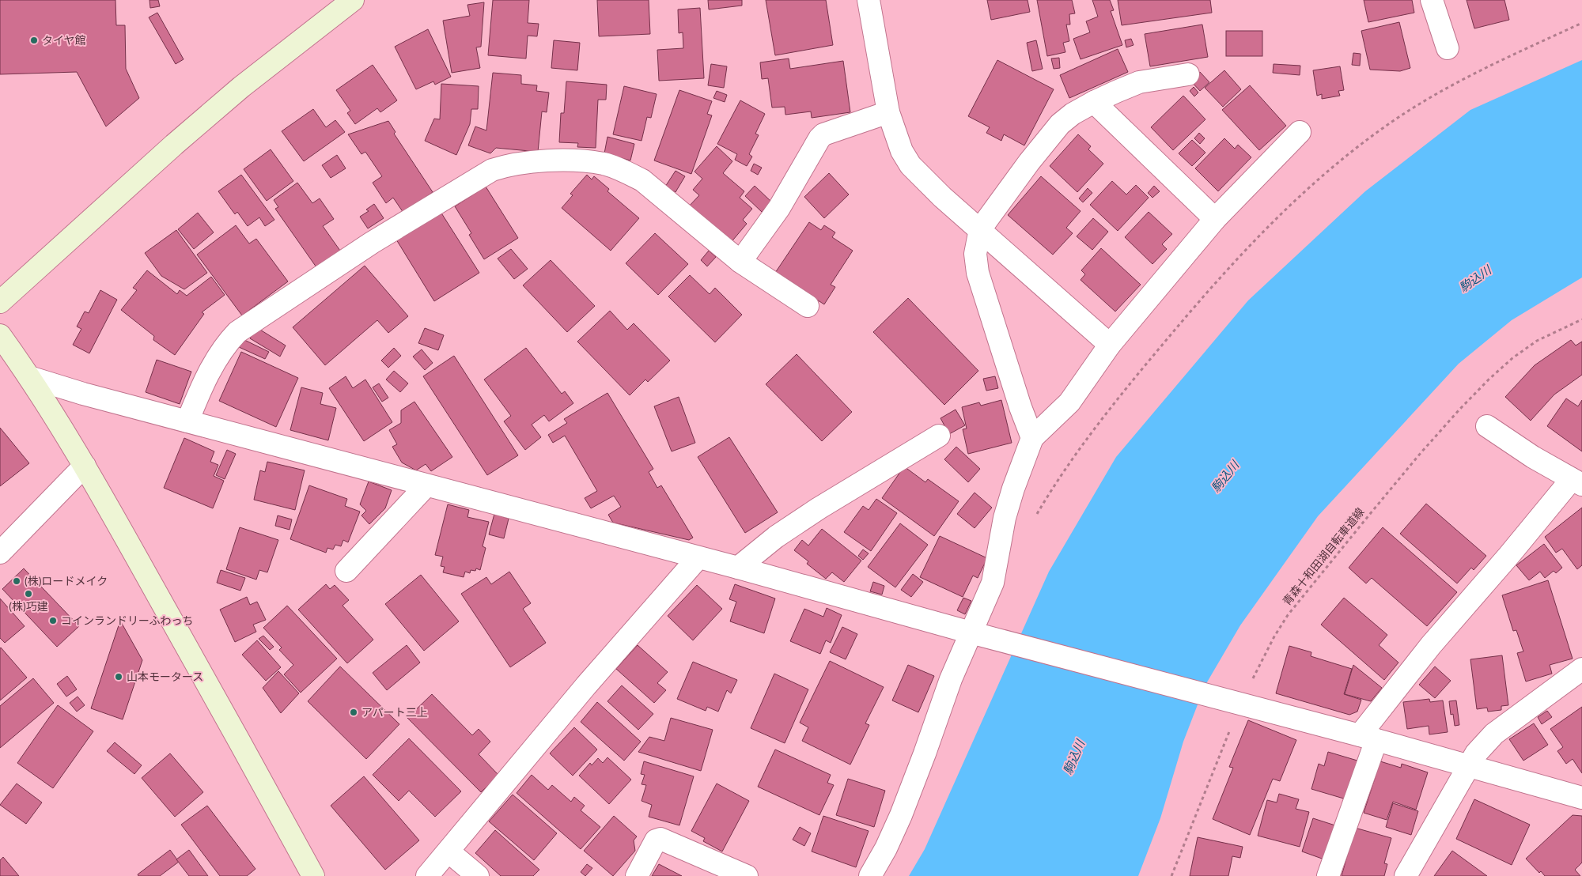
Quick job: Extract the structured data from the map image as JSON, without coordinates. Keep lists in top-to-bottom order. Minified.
{"streets":{"path":["青森十和田湖自転車道線"]},"water":["駒込川"],"places":["タイヤ館","(株)ロードメイク","(株)巧建","コインランドリーふわっち","山本モータース","アパート三上"]}
